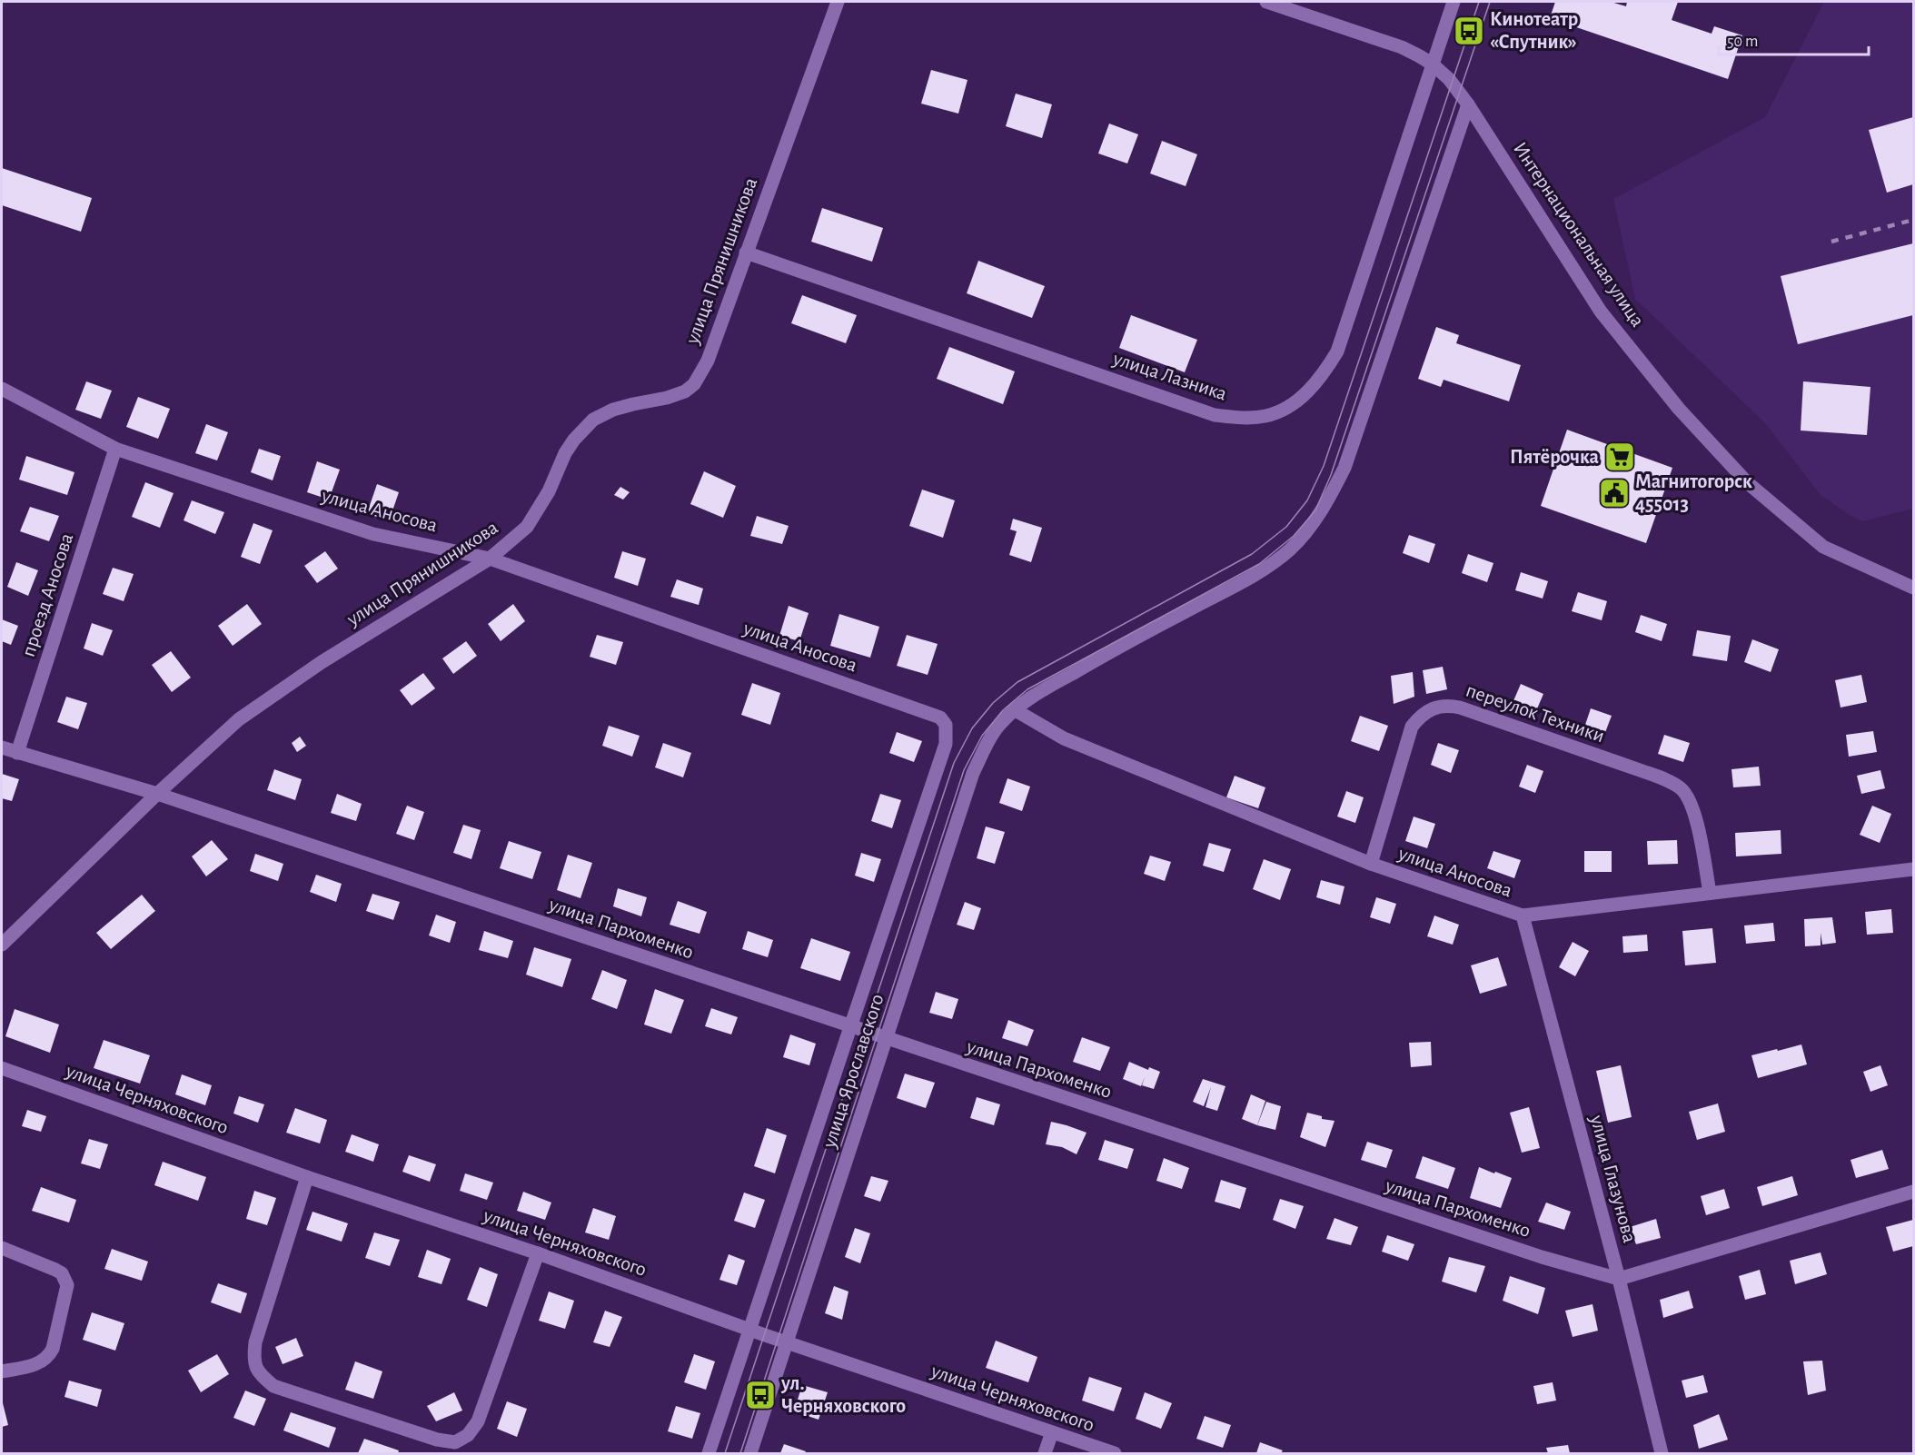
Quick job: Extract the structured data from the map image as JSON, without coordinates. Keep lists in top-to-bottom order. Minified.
{"streets":{"street":["Интернациональная улица","улица Прянишникова","улица Лазника","улица Аносова","проезд Аносова","переулок Техники","улица Пархоменко","улица Ярославского","улица Черняховского","улица Глазунова"]},"crossings":[["Интернациональная улица","улица Лазника"],["Интернациональная улица","улица Ярославского"],["улица Прянишникова","улица Лазника"],["улица Прянишникова","улица Аносова"],["улица Прянишникова","улица Пархоменко"],["улица Аносова","проезд Аносова"],["улица Аносова","переулок Техники"],["улица Аносова","улица Пархоменко"],["улица Аносова","улица Ярославского"],["улица Аносова","улица Глазунова"],["проезд Аносова","улица Пархоменко"],["улица Пархоменко","улица Ярославского"],["улица Пархоменко","улица Глазунова"],["улица Ярославского","улица Черняховского"]],"places":{"bus stop":["Кинотеатр «Спутник»","ул. Черняховского"],"supermarket":["Пятёрочка"],"public building":["Магнитогорск 455013"]},"scale_bar":"50 m"}
